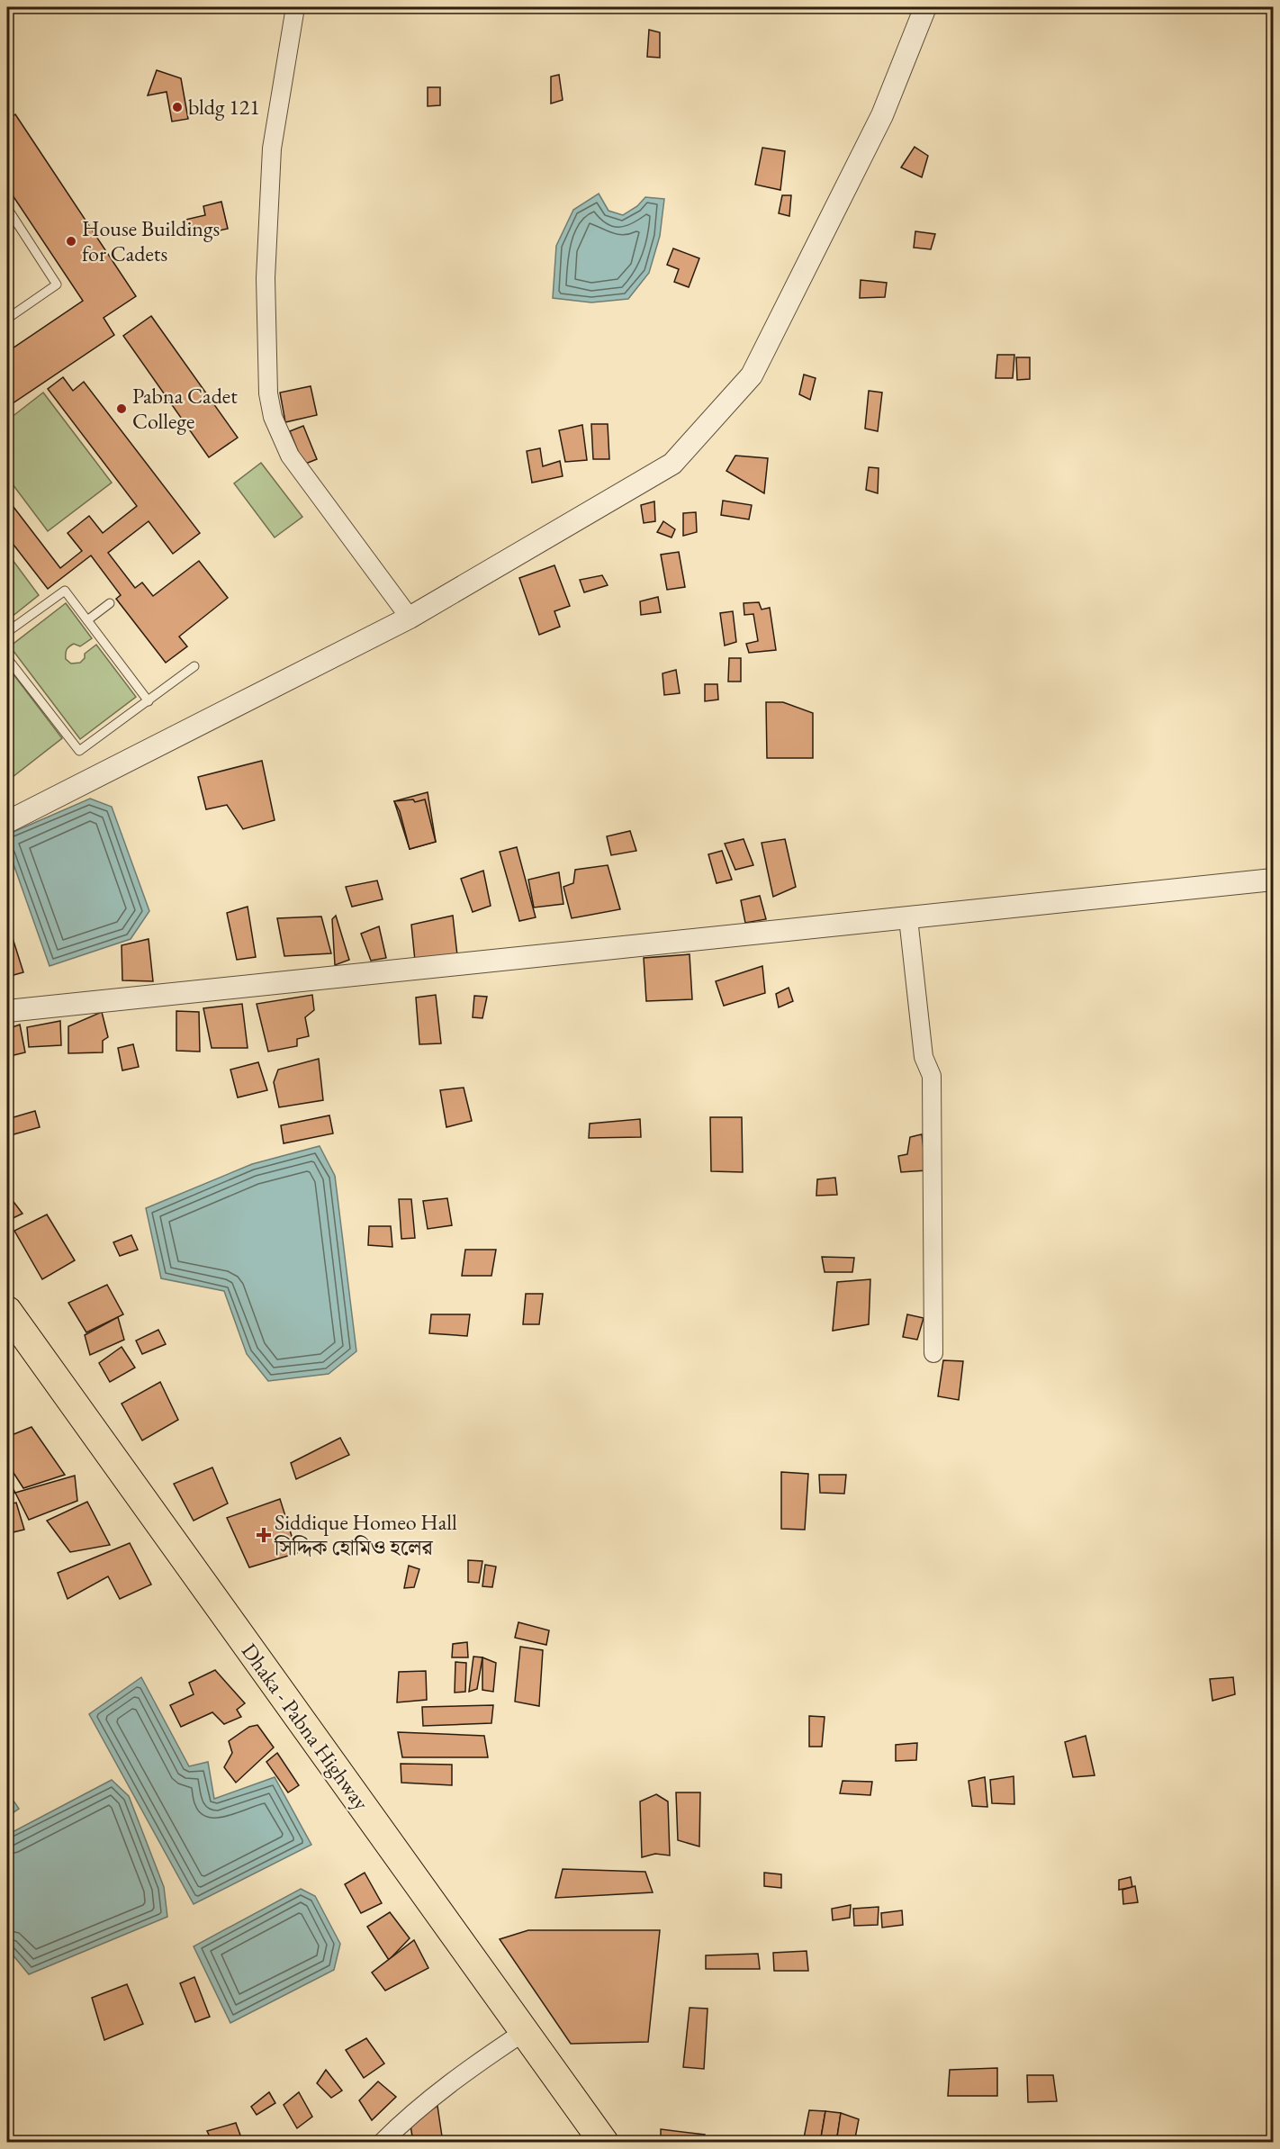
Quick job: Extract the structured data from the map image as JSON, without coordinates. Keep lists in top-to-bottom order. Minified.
{"streets":{"highway":["Dhaka - Pabna Highway"]},"places":{"other":["bldg 121","House Buildings for Cadets","Pabna Cadet College"],"health":["Siddique Homeo Hall সিদ্দিক হোমিও হলের"]}}
